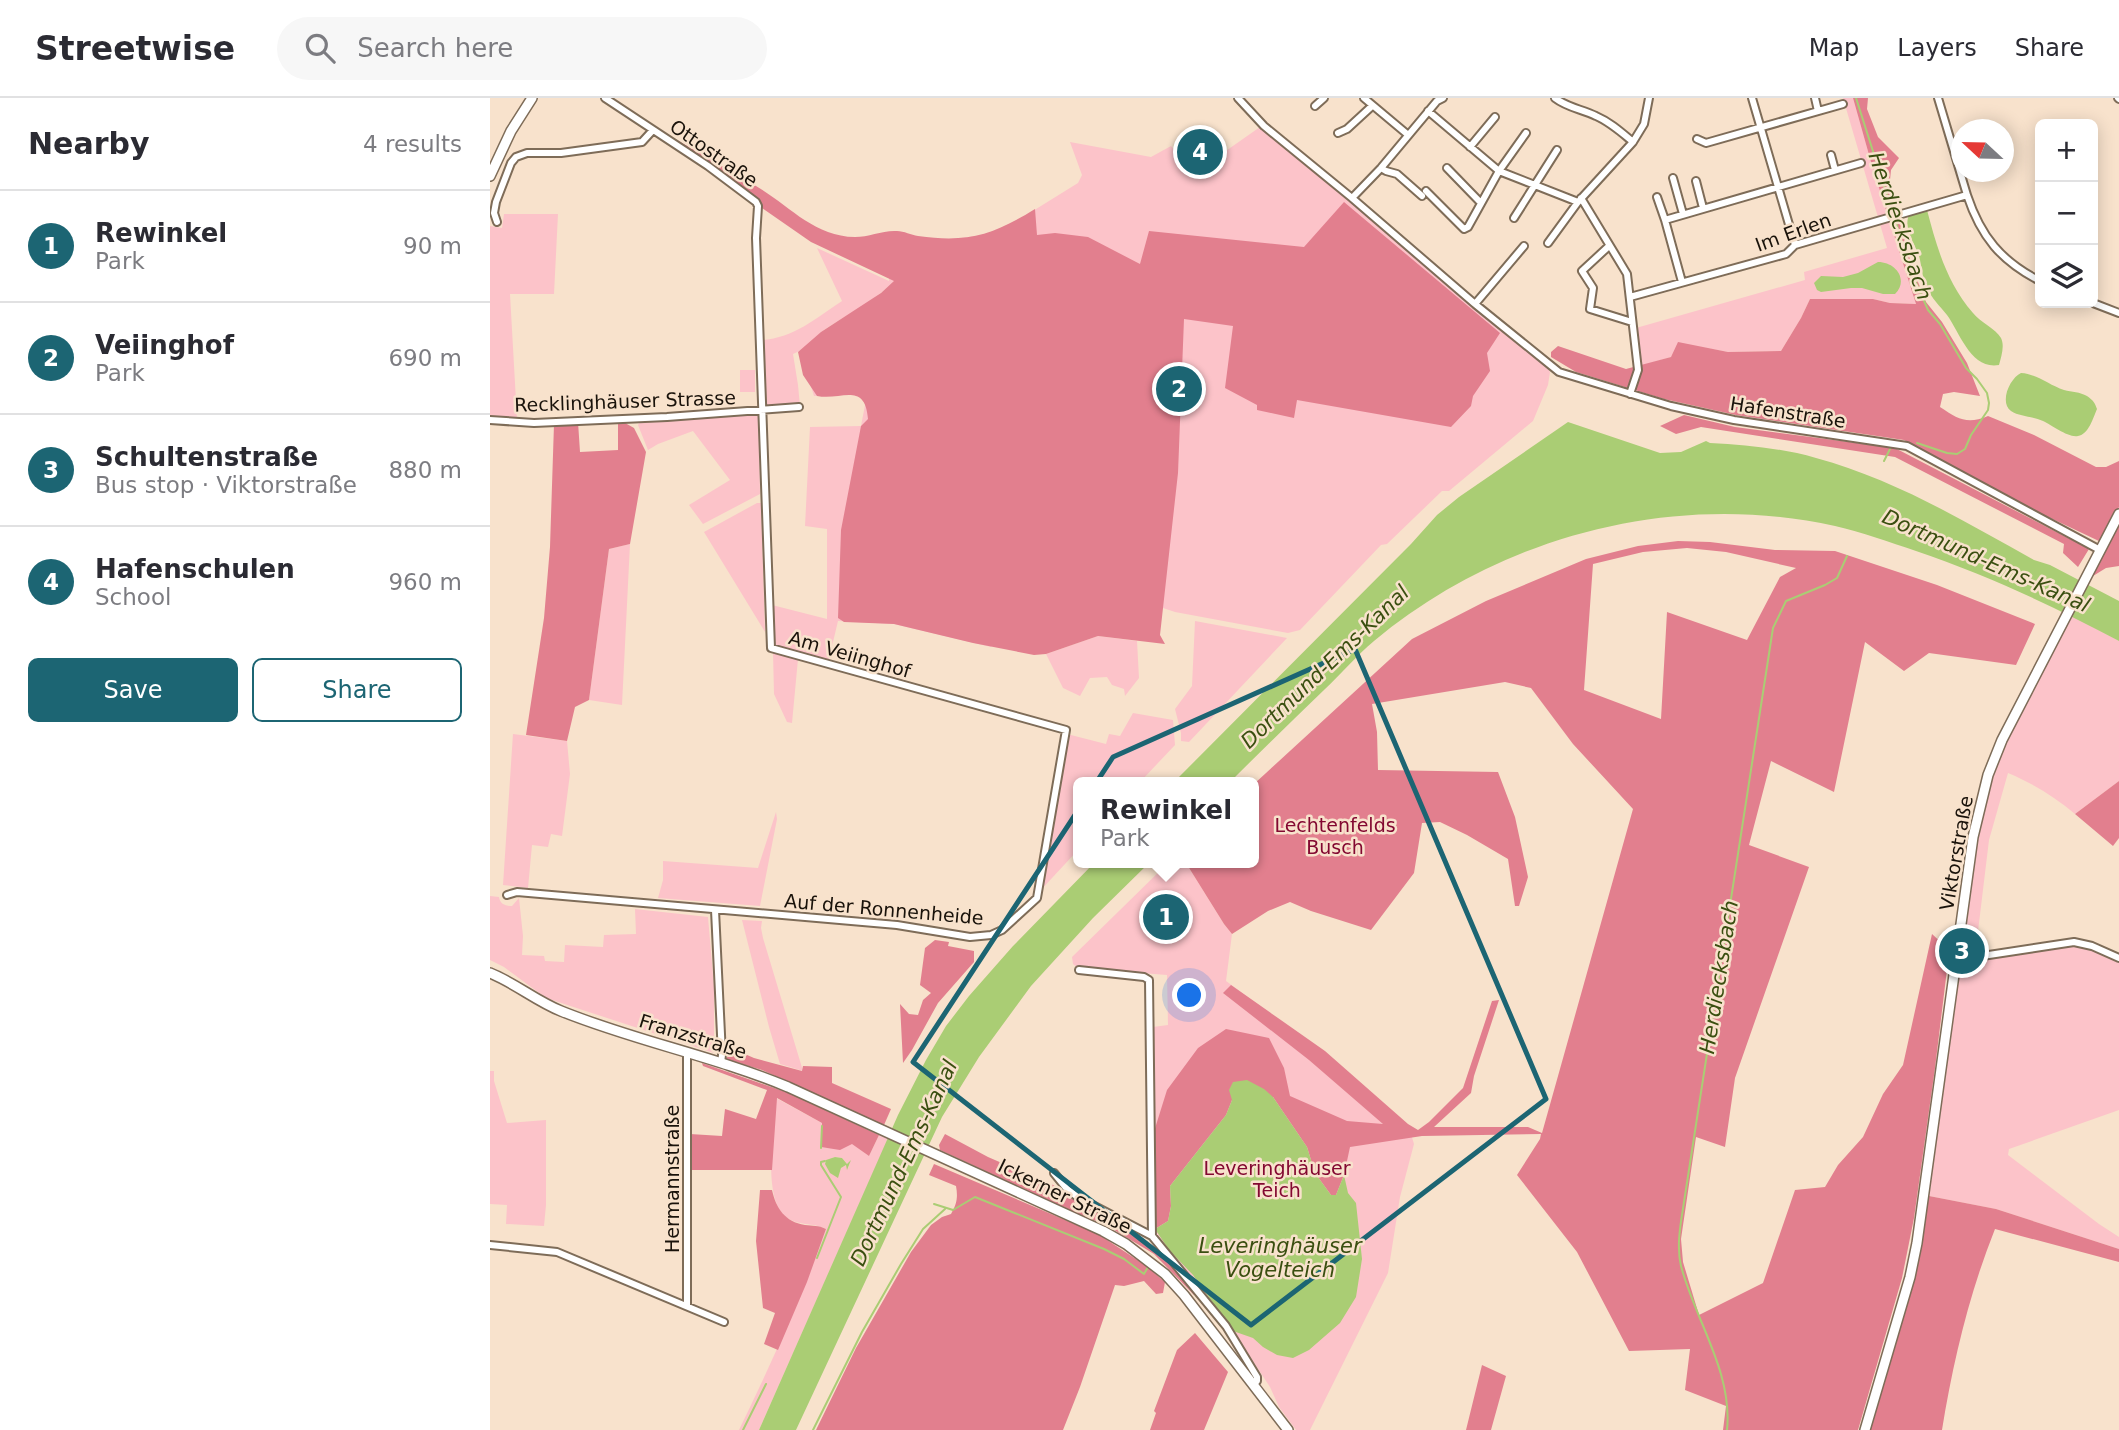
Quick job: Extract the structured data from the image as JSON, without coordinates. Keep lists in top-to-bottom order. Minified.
{"streets":{"main road":["Viktorstraße","Franzstraße","Ickerner Straße"],"street":["Ottostraße","Im Erlen","Recklinghäuser Strasse","Hafenstraße","Am Veiinghof","Auf der Ronnenheide","Hermannstraße"]},"crossings":[["Ottostraße","Am Veiinghof"],["Recklinghäuser Strasse","Am Veiinghof"],["Hafenstraße","Viktorstraße"],["Am Veiinghof","Auf der Ronnenheide"],["Franzstraße","Hermannstraße"],["Franzstraße","Ickerner Straße"]],"water":["Herdiecksbach","Dortmund-Ems-Kanal","Leveringhäuser Vogelteich"],"parks":["Lechtenfelds Busch","Leveringhäuser Teich"],"north":"left","page":{"header":"Streetwise","search":"Search here","nav":["Map","Layers","Share"],"heading":["Nearby","4 results"],"map_buttons":["+","−"],"pins":["4","2","1","3"],"list":[{"mark":"1","name":"Rewinkel","note":"Park","value":"90 m"},{"mark":"2","name":"Veiinghof","note":"Park","value":"690 m"},{"mark":"3","name":"Schultenstraße","note":"Bus stop · Viktorstraße","value":"880 m"},{"mark":"4","name":"Hafenschulen","note":"School","value":"960 m"}],"buttons":["Save","Share"],"popup":["Rewinkel","Park"]}}
